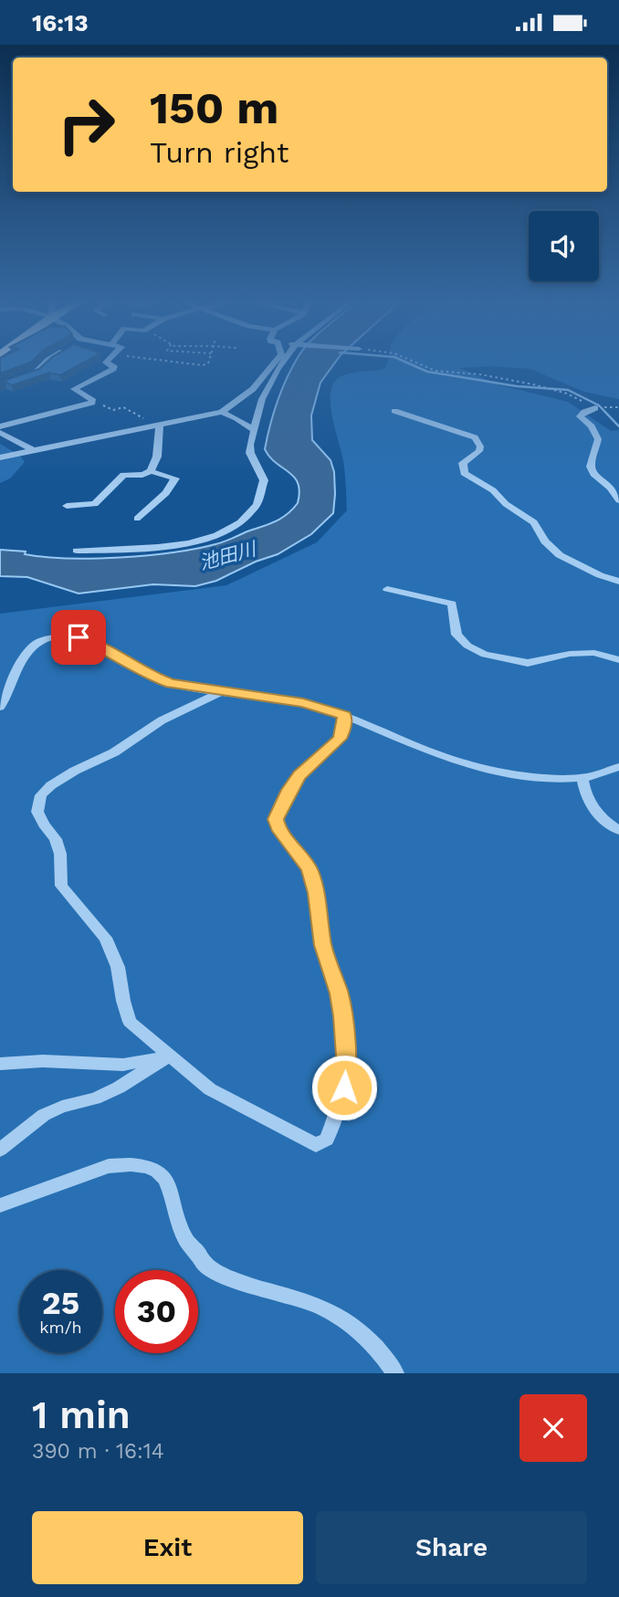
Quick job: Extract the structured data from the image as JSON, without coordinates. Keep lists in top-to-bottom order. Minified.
{"water":["池田川"],"page":{"status":"16:13","turn":["150 m","Turn right"],"speed":"25 km/h","limit":"30","heading":["1 min","390 m · 16:14"],"buttons":["Exit","Share"]}}
